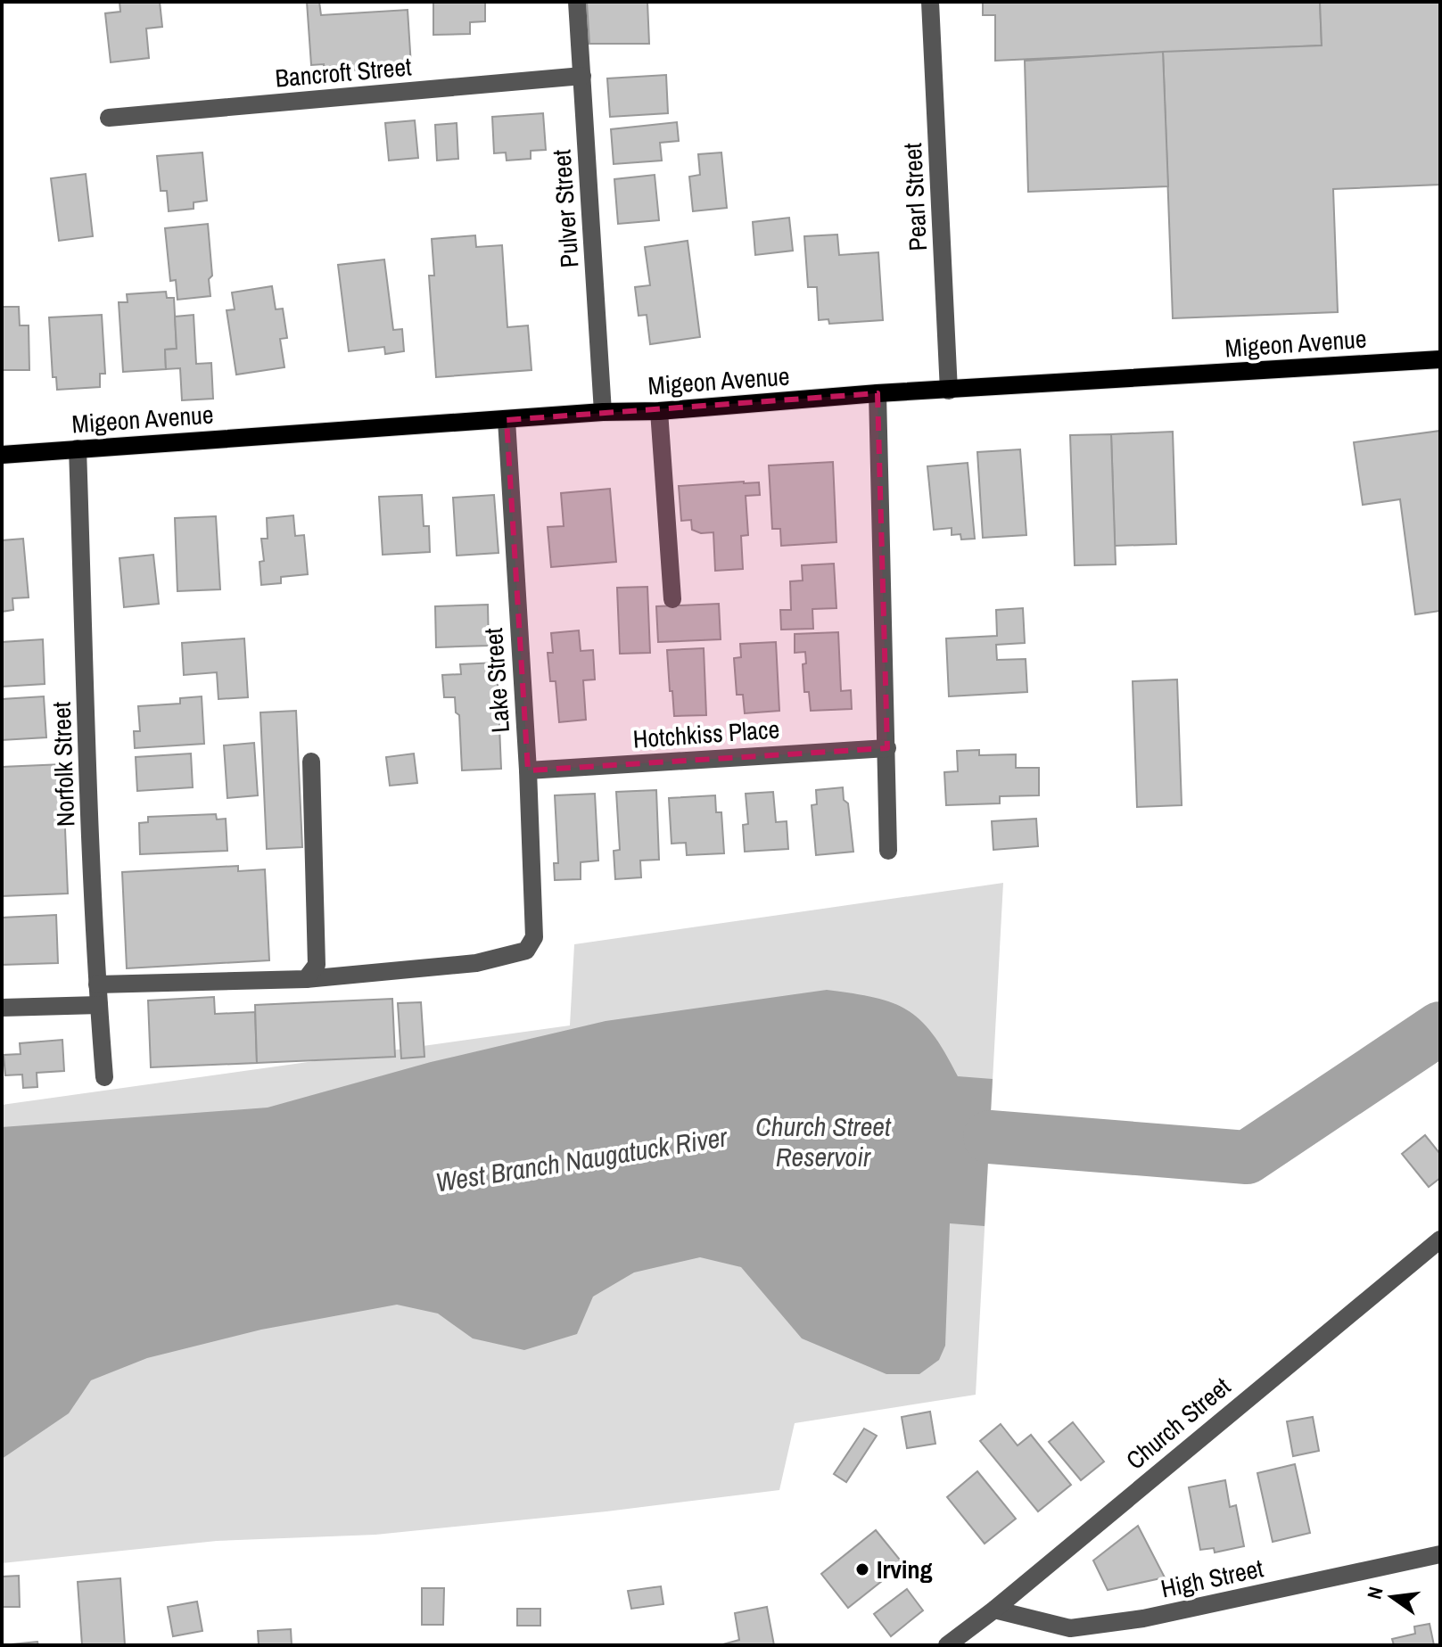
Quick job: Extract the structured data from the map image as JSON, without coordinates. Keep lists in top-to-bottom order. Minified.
{"streets":{"main road":["Migeon Avenue"],"street":["Bancroft Street","Pearl Street","Pulver Street","Lake Street","Hotchkiss Place","Norfolk Street","Church Street","High Street"]},"crossings":[["Bancroft Street","Pulver Street"],["Pearl Street","Migeon Avenue"],["Pulver Street","Migeon Avenue"],["Migeon Avenue","Lake Street"],["Migeon Avenue","Norfolk Street"],["Lake Street","Hotchkiss Place"],["Church Street","High Street"]],"water":["Church Street Reservoir","West Branch Naugatuck River"],"places":["Irving"],"north":"left"}
